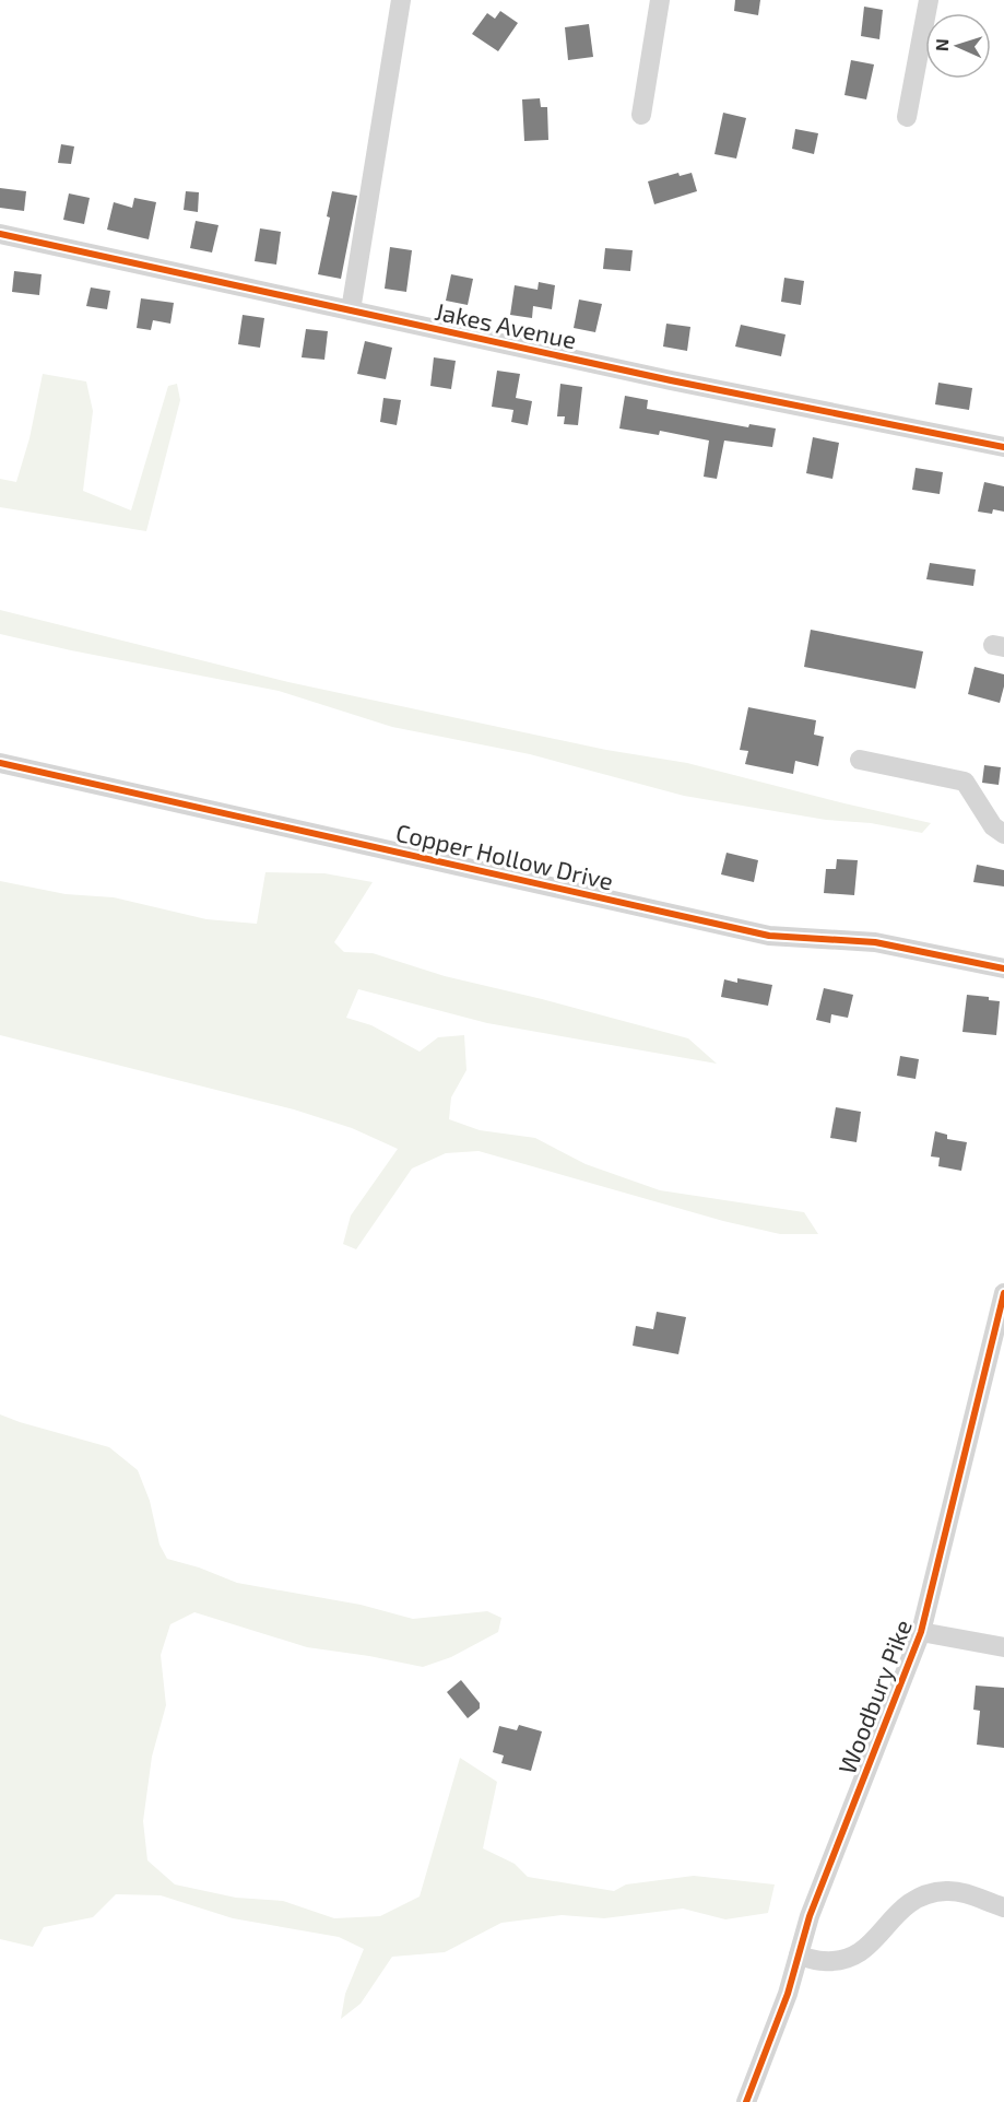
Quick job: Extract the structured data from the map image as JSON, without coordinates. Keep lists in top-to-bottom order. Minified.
{"streets":{"street":["Jakes Avenue","Copper Hollow Drive","Woodbury Pike"]},"north":"left"}
